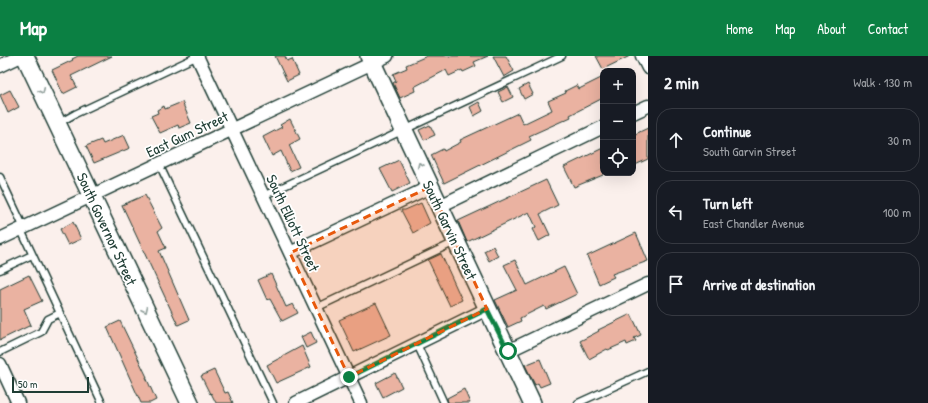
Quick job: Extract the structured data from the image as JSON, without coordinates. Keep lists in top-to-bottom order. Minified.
{"streets":{"street":["East Gum Street","South Elliott Street","South Governor Street","South Garvin Street"]},"crossings":[["East Gum Street","South Elliott Street"],["East Gum Street","South Governor Street"],["East Gum Street","South Garvin Street"]],"one_way":["South Governor Street"],"scale_bar":"50 m","page":{"header":"Map","nav":["Home","Map","About","Contact"],"heading":["2 min","Walk · 130 m"],"map_buttons":["+","−"],"list":[["Continue","South Garvin Street","30 m"],["Turn left","East Chandler Avenue","100 m"],"Arrive at destination"],"scale":"50 m"}}
